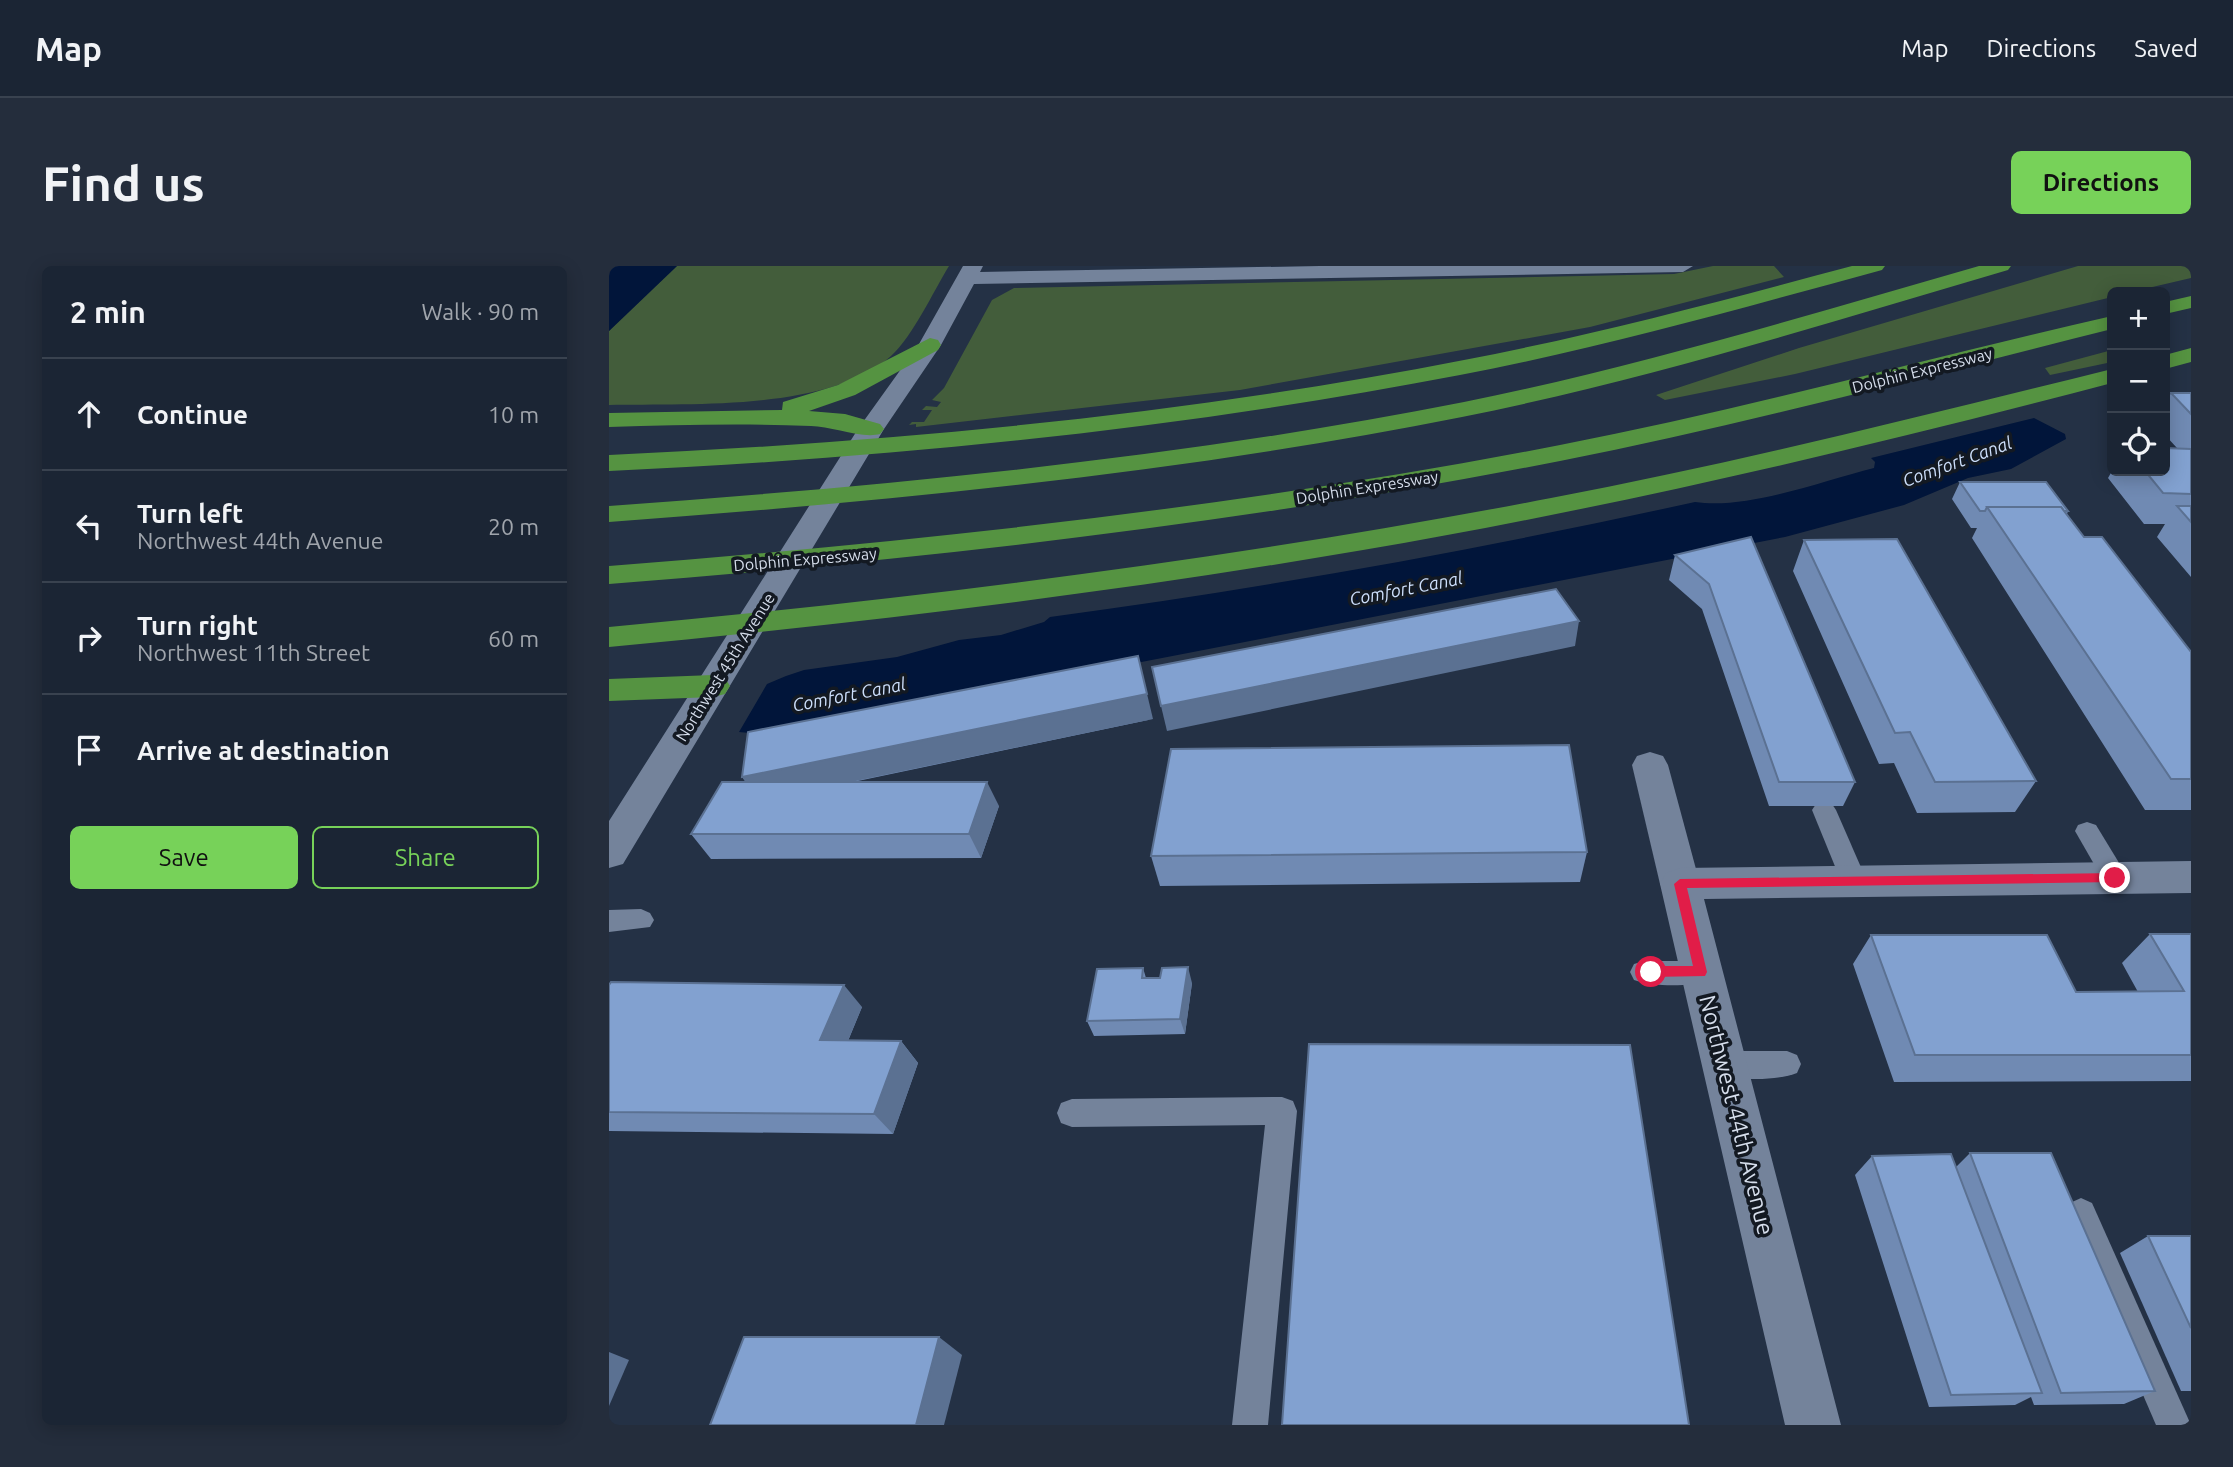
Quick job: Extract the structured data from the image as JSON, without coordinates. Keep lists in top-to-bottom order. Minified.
{"streets":{"highway":["Dolphin Expressway"],"street":["Northwest 45th Avenue","Northwest 44th Avenue"]},"water":["Comfort Canal"],"page":{"header":"Map","nav":["Map","Directions","Saved"],"buttons":["Directions",["Save","Share"]],"title":"Find us","heading":["2 min","Walk · 90 m"],"map_buttons":["+","−"],"list":[["Continue","10 m"],["Turn left","Northwest 44th Avenue","20 m"],["Turn right","Northwest 11th Street","60 m"],"Arrive at destination"]}}
